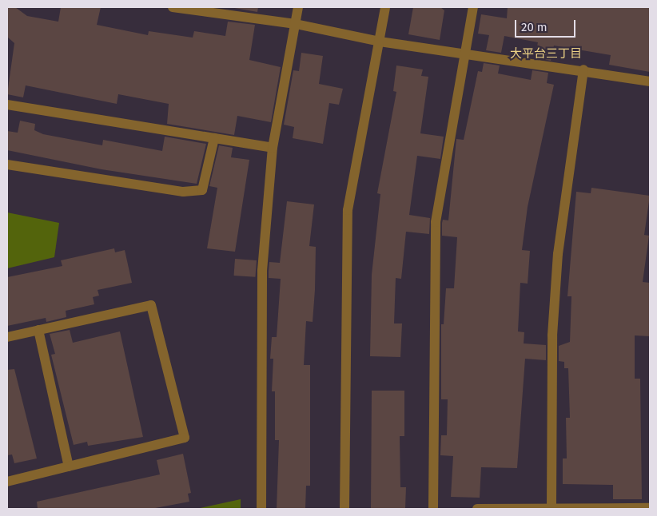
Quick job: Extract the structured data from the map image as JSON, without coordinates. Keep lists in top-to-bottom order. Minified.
{"districts":["大平台三丁目"],"scale_bar":"20 m"}
